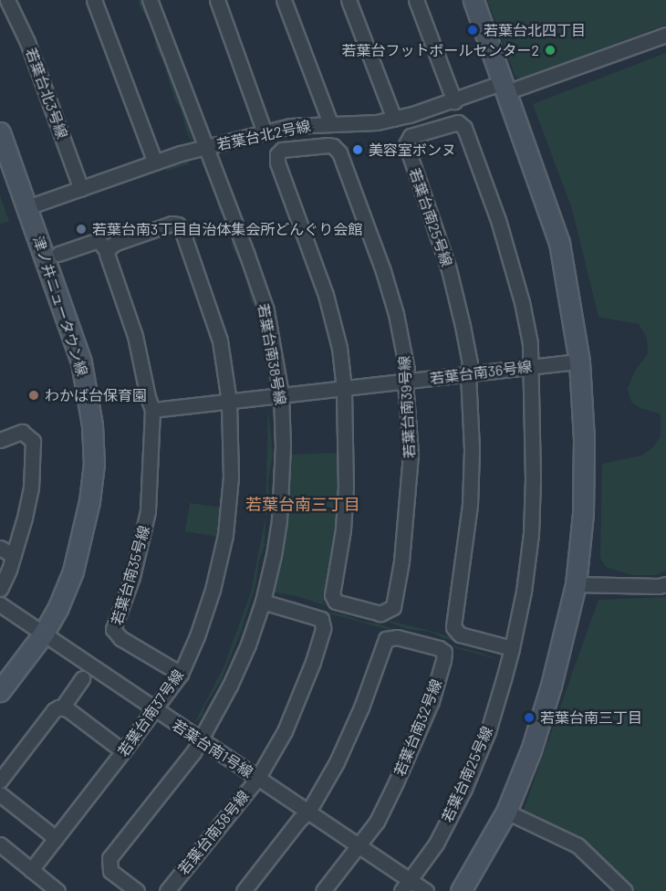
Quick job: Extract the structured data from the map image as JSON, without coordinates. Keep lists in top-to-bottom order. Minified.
{"streets":{"street":["若葉台北3号線","若葉台北2号線","若葉台南25号線","津ノ井ニュータウン線","若葉台南38号線","若葉台南36号線","若葉台南39号線","若葉台南35号線","若葉台南37号線","若葉台南32号線","若葉台南1号線"]},"crossings":[["若葉台北3号線","若葉台北2号線"],["若葉台北2号線","津ノ井ニュータウン線"],["若葉台北2号線","若葉台南38号線"],["若葉台南25号線","若葉台南36号線"],["若葉台南25号線","若葉台南1号線"],["津ノ井ニュータウン線","若葉台南1号線"],["若葉台南38号線","若葉台南36号線"],["若葉台南38号線","若葉台南1号線"],["若葉台南36号線","若葉台南39号線"],["若葉台南36号線","若葉台南35号線"],["若葉台南36号線","若葉台南37号線"],["若葉台南35号線","若葉台南37号線"],["若葉台南37号線","若葉台南1号線"],["若葉台南32号線","若葉台南1号線"]],"districts":["若葉台南三丁目"],"places":["若葉台北四丁目","若葉台フットボールセンター2","美容室ボンヌ","若葉台南3丁目自治体集会所どんぐり会館","わかば台保育園","若葉台南三丁目"]}
